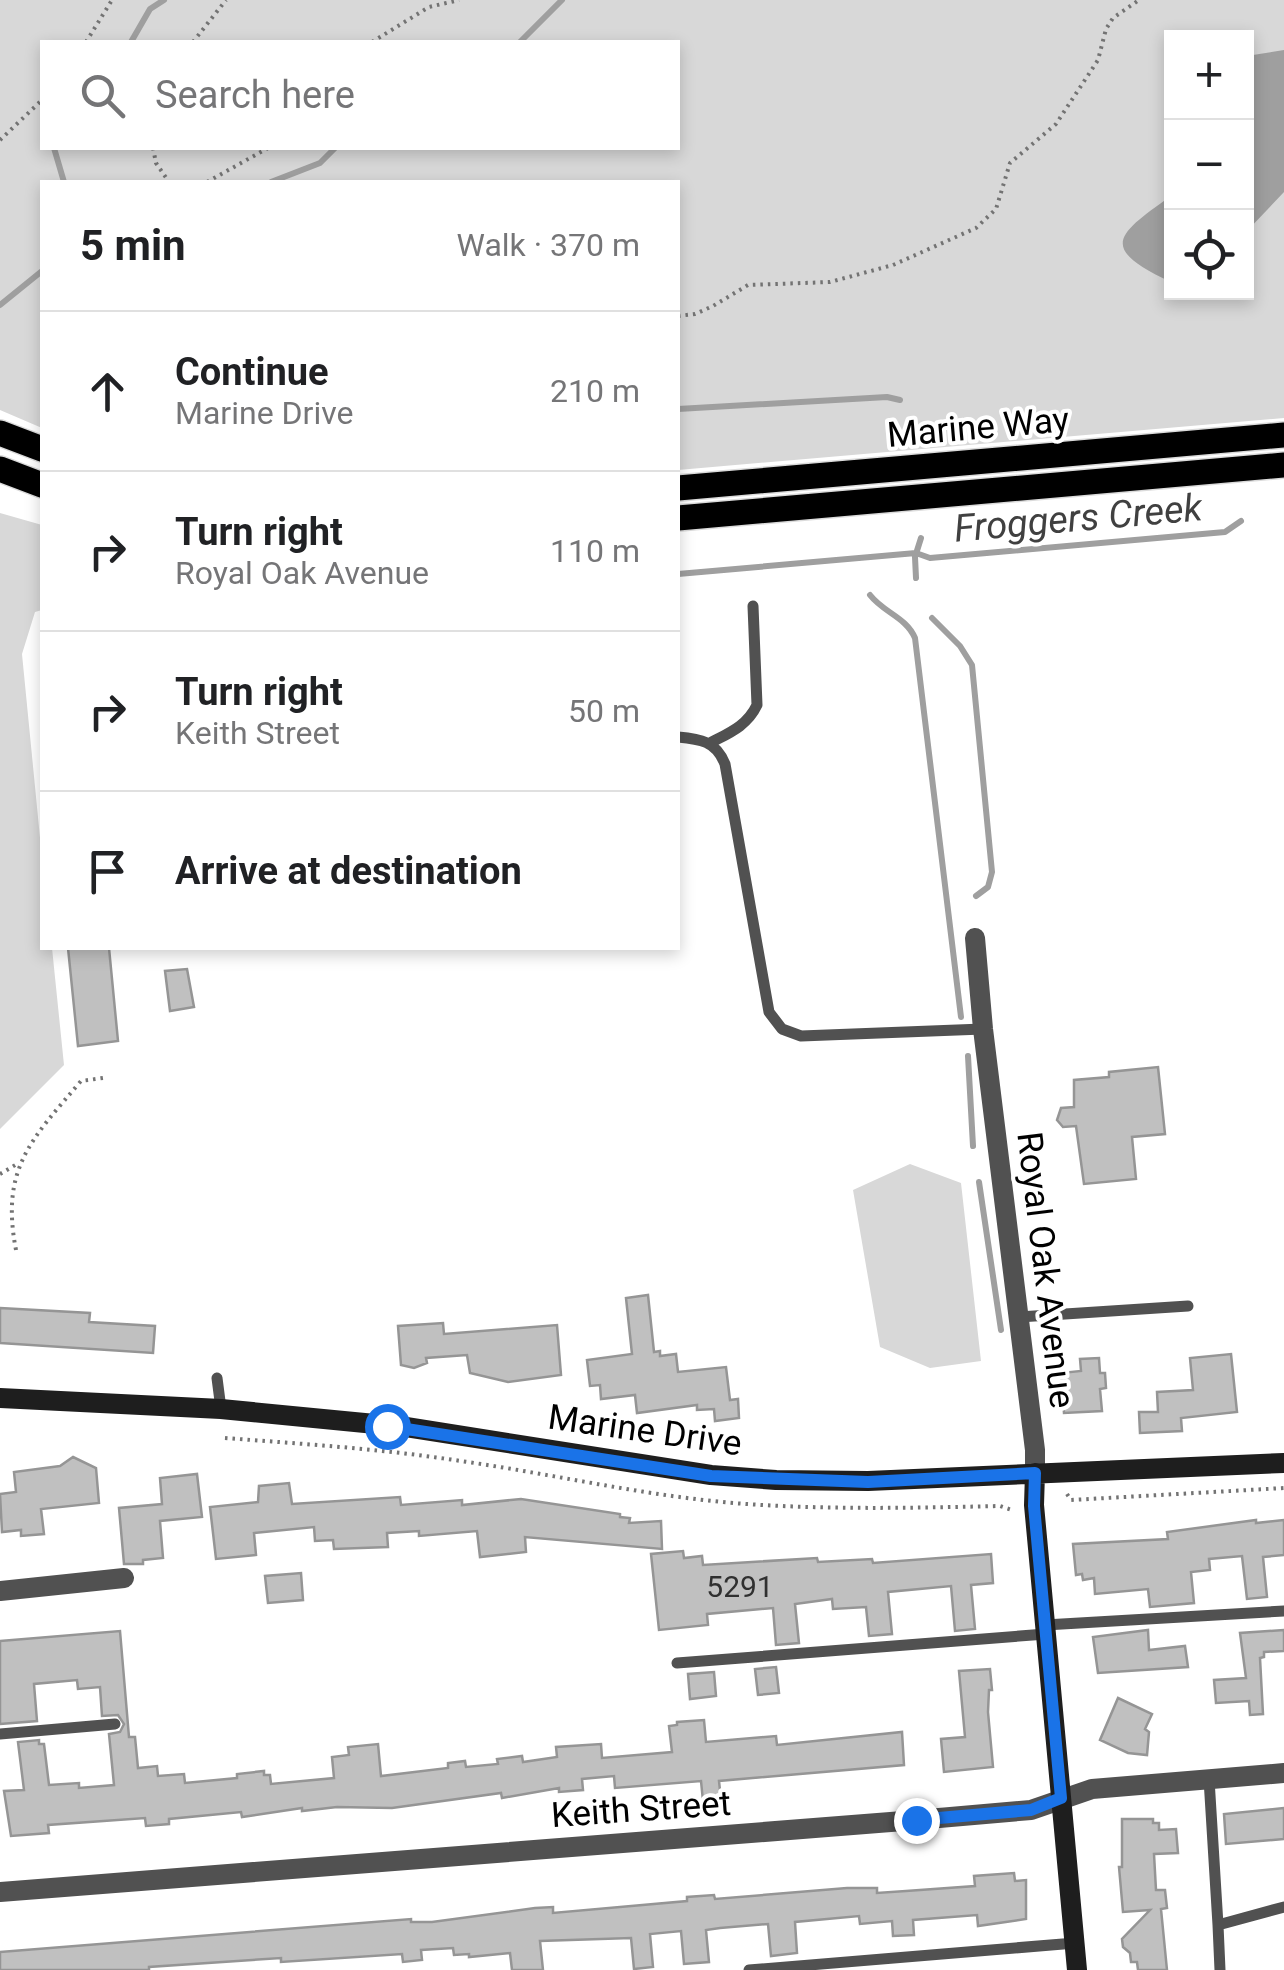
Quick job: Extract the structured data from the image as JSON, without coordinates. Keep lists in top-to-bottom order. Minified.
{"streets":{"main road":["Marine Way"],"street":["Royal Oak Avenue","Marine Drive","Keith Street"]},"crossings":[["Royal Oak Avenue","Marine Drive"],["Royal Oak Avenue","Keith Street"]],"water":["Froggers Creek"],"house_numbers":["5291"],"page":{"map_buttons":["+","−"],"search":"Search here","heading":["5 min","Walk · 370 m"],"list":[["Continue","Marine Drive","210 m"],["Turn right","Royal Oak Avenue","110 m"],["Turn right","Keith Street","50 m"],"Arrive at destination"]}}
